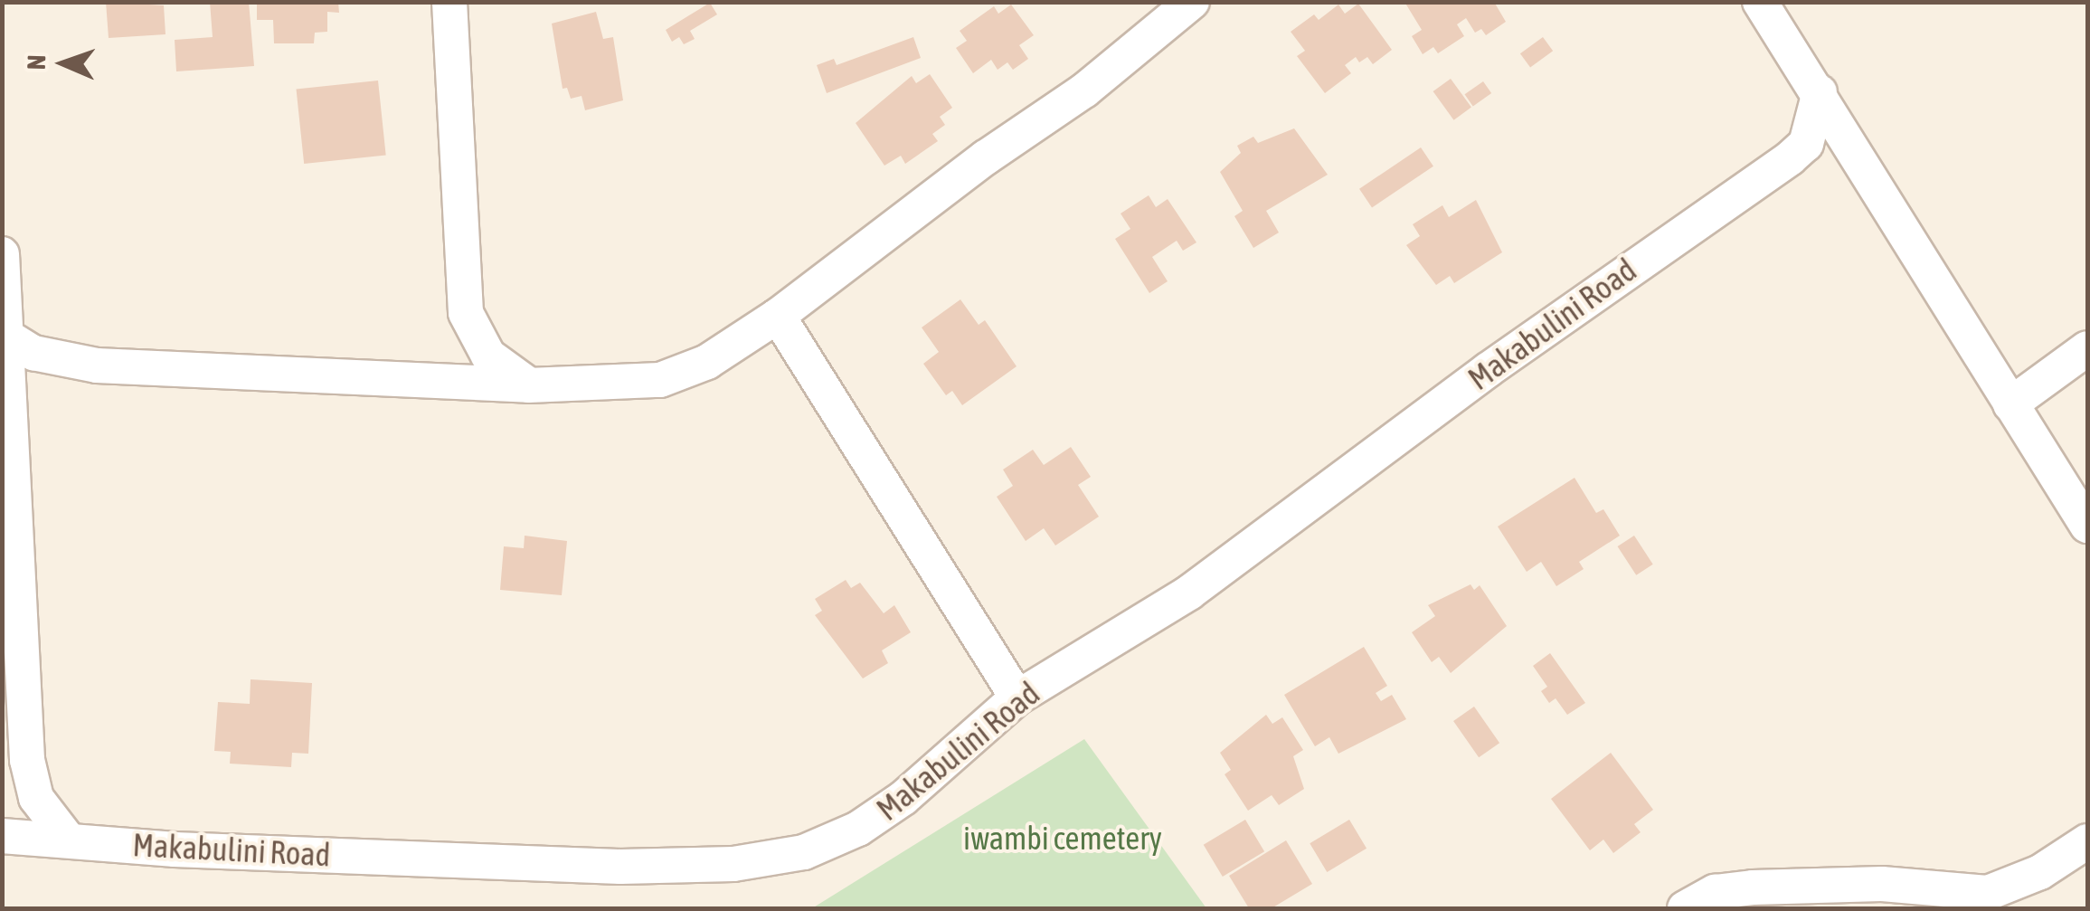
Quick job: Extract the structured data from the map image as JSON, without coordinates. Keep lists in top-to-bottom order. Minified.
{"streets":{"street":["Makabulini Road"]},"parks":["iwambi cemetery"],"north":"left"}
